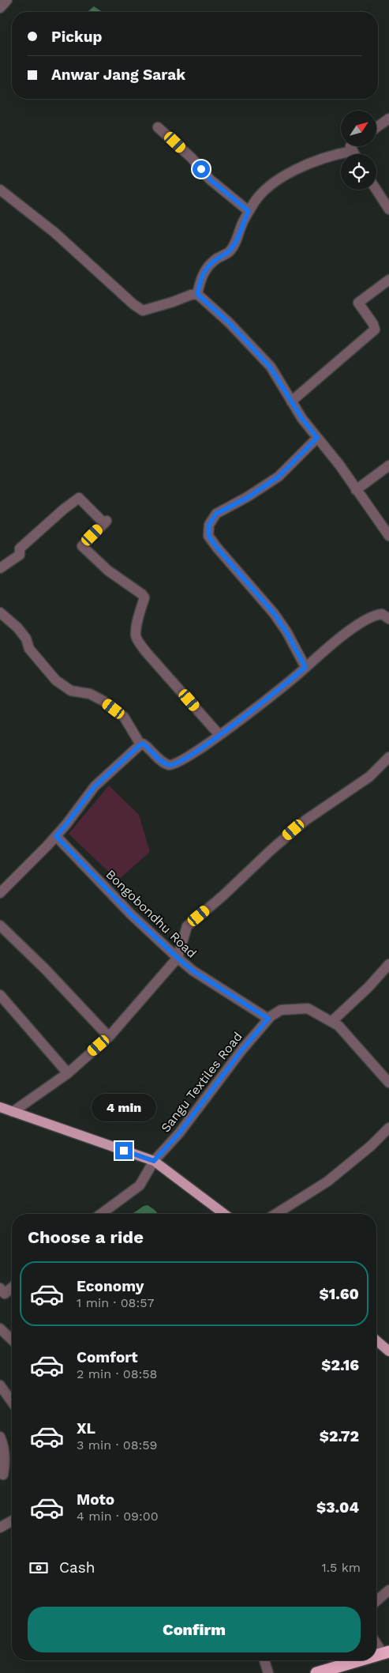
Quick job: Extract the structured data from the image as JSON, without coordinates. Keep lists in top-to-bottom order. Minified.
{"streets":{"street":["Bongobondhu Road","Sangu Textiles Road"]},"crossings":[["Bongobondhu Road","Sangu Textiles Road"]],"north":"top right","page":{"banner":["Pickup","Anwar Jang Sarak"],"bubble":"4 min","heading":"Choose a ride","list":[{"name":"Economy","note":"1 min · 08:57","value":"$1.60"},{"name":"Comfort","note":"2 min · 08:58","value":"$2.16"},{"name":"XL","note":"3 min · 08:59","value":"$2.72"},{"name":"Moto","note":"4 min · 09:00","value":"$3.04"}],"pay":["Cash","1.5 km"],"buttons":"Confirm"}}
